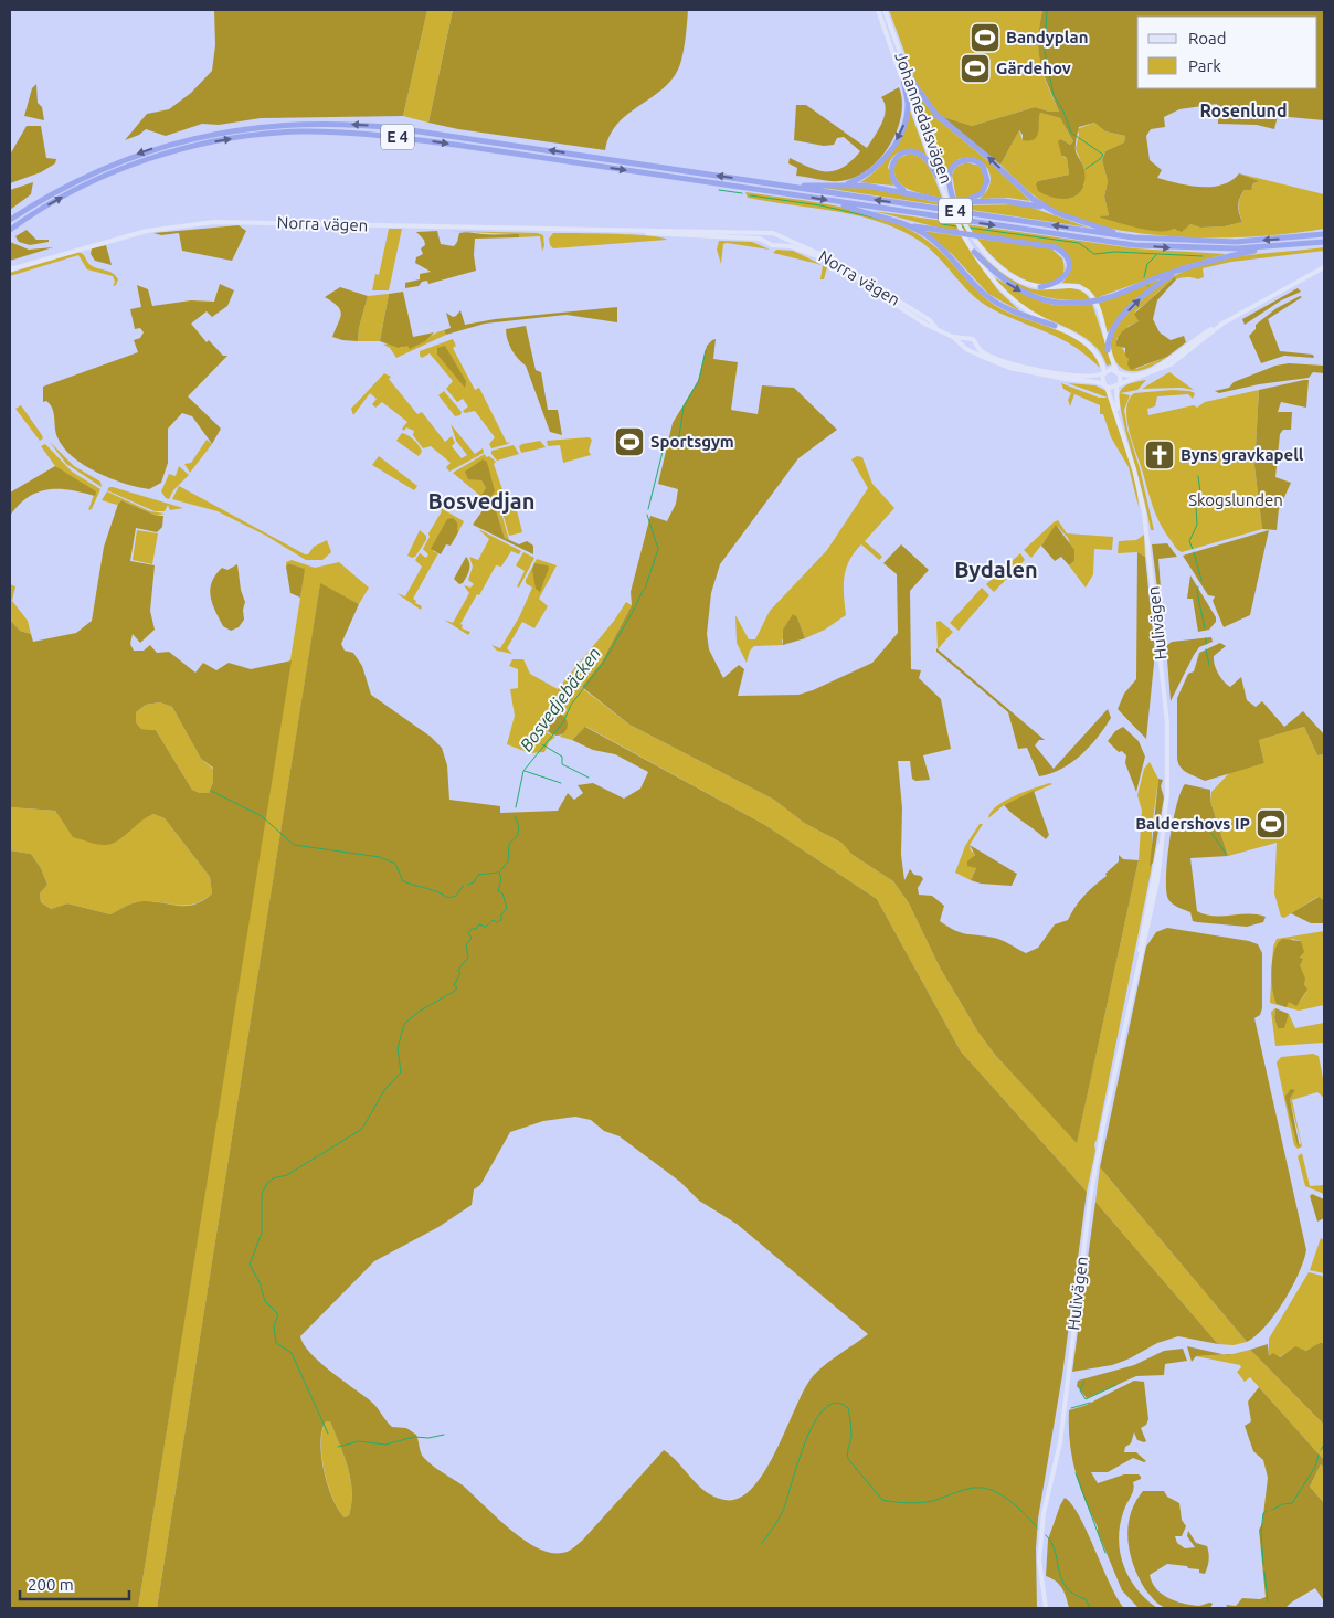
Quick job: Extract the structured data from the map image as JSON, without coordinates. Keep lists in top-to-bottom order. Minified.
{"streets":{"highway":["E 4"],"main road":["Johannedalsvägen","Norra vägen","Hulivägen"]},"crossings":[["Johannedalsvägen","E 4"],["Johannedalsvägen","Hulivägen"],["Norra vägen","Hulivägen"]],"districts":["Rosenlund","Bosvedjan","Bydalen"],"water":["Bosvedjebäcken"],"parks":["Skogslunden"],"places":{"sports":["Bandyplan","Gärdehov","Sportsgym","Baldershovs IP"],"church":["Byns gravkapell"]},"legend":["Road","Park"],"scale_bar":"200 m"}
